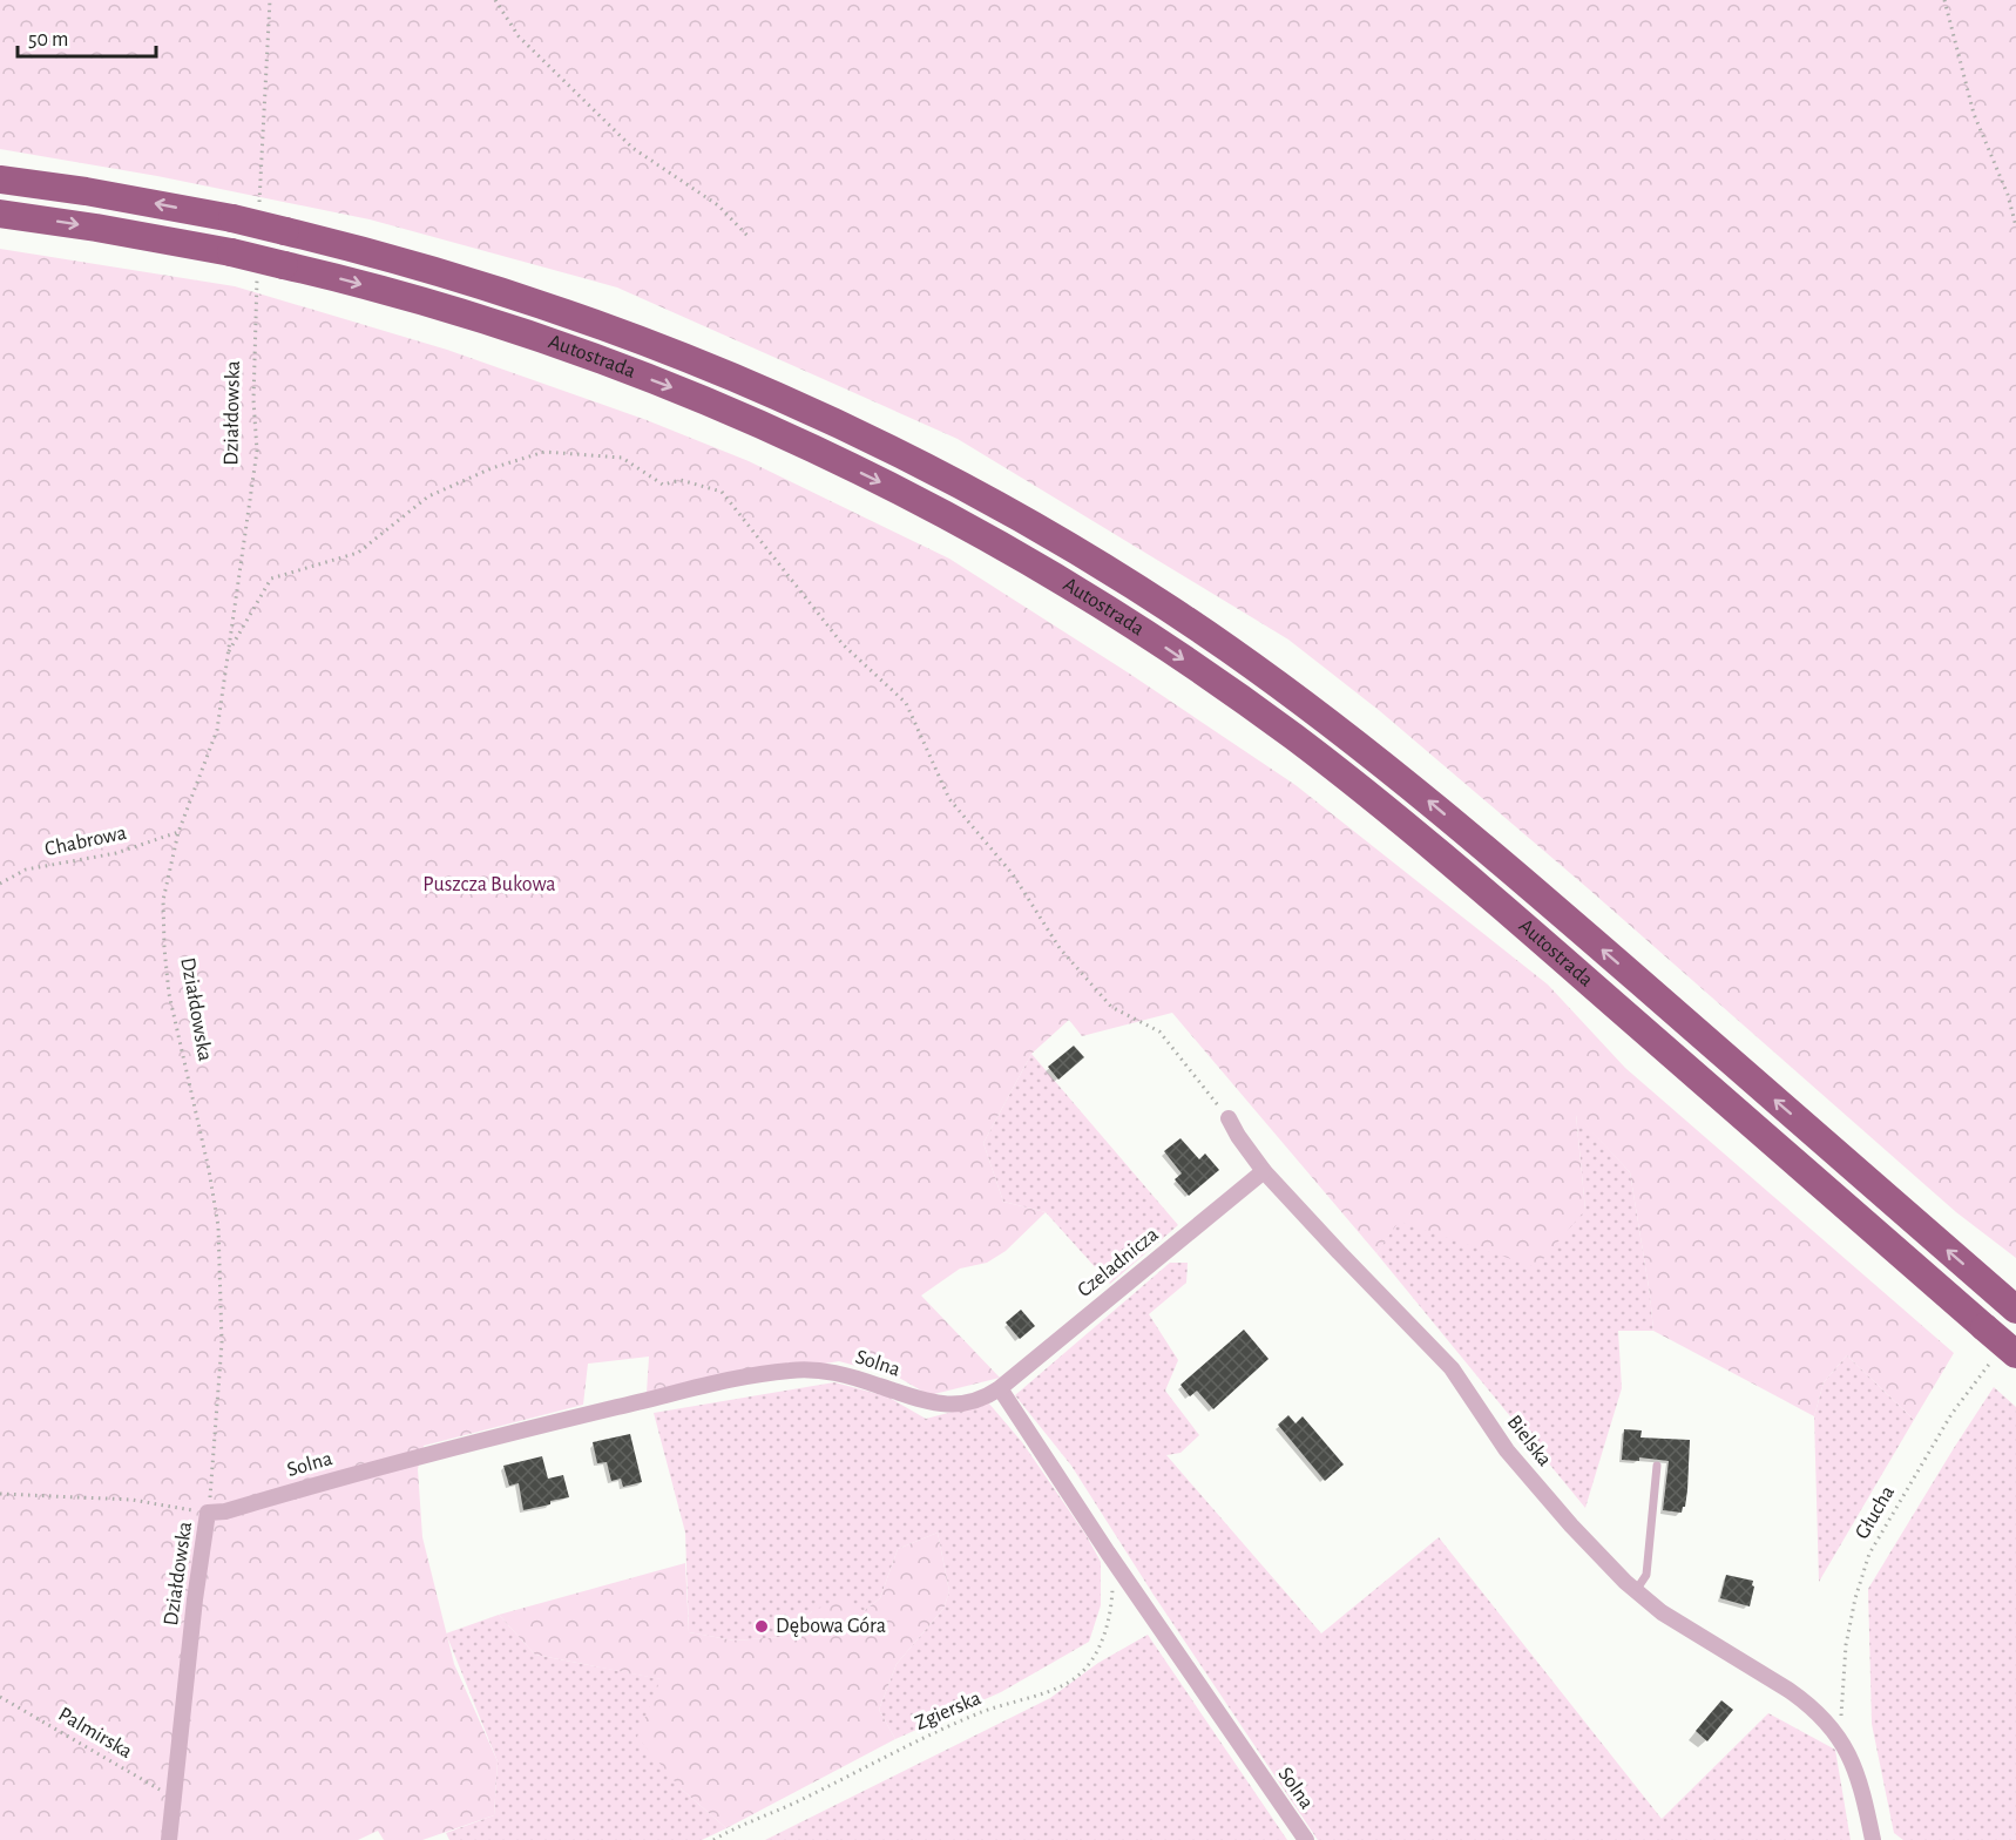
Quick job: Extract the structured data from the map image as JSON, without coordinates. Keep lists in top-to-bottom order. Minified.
{"streets":{"highway":["Autostrada"],"street":["Działdowska","Czeladnicza","Solna","Bielska"],"path":["Chabrowa","Głucha","Zgierska","Palmirska"]},"crossings":[["Autostrada","Działdowska"],["Autostrada","Głucha"],["Działdowska","Chabrowa"],["Działdowska","Solna"],["Działdowska","Palmirska"],["Czeladnicza","Solna"],["Czeladnicza","Bielska"],["Solna","Zgierska"],["Bielska","Głucha"]],"parks":["Puszcza Bukowa"],"places":["Dębowa Góra"],"scale_bar":"50 m"}
